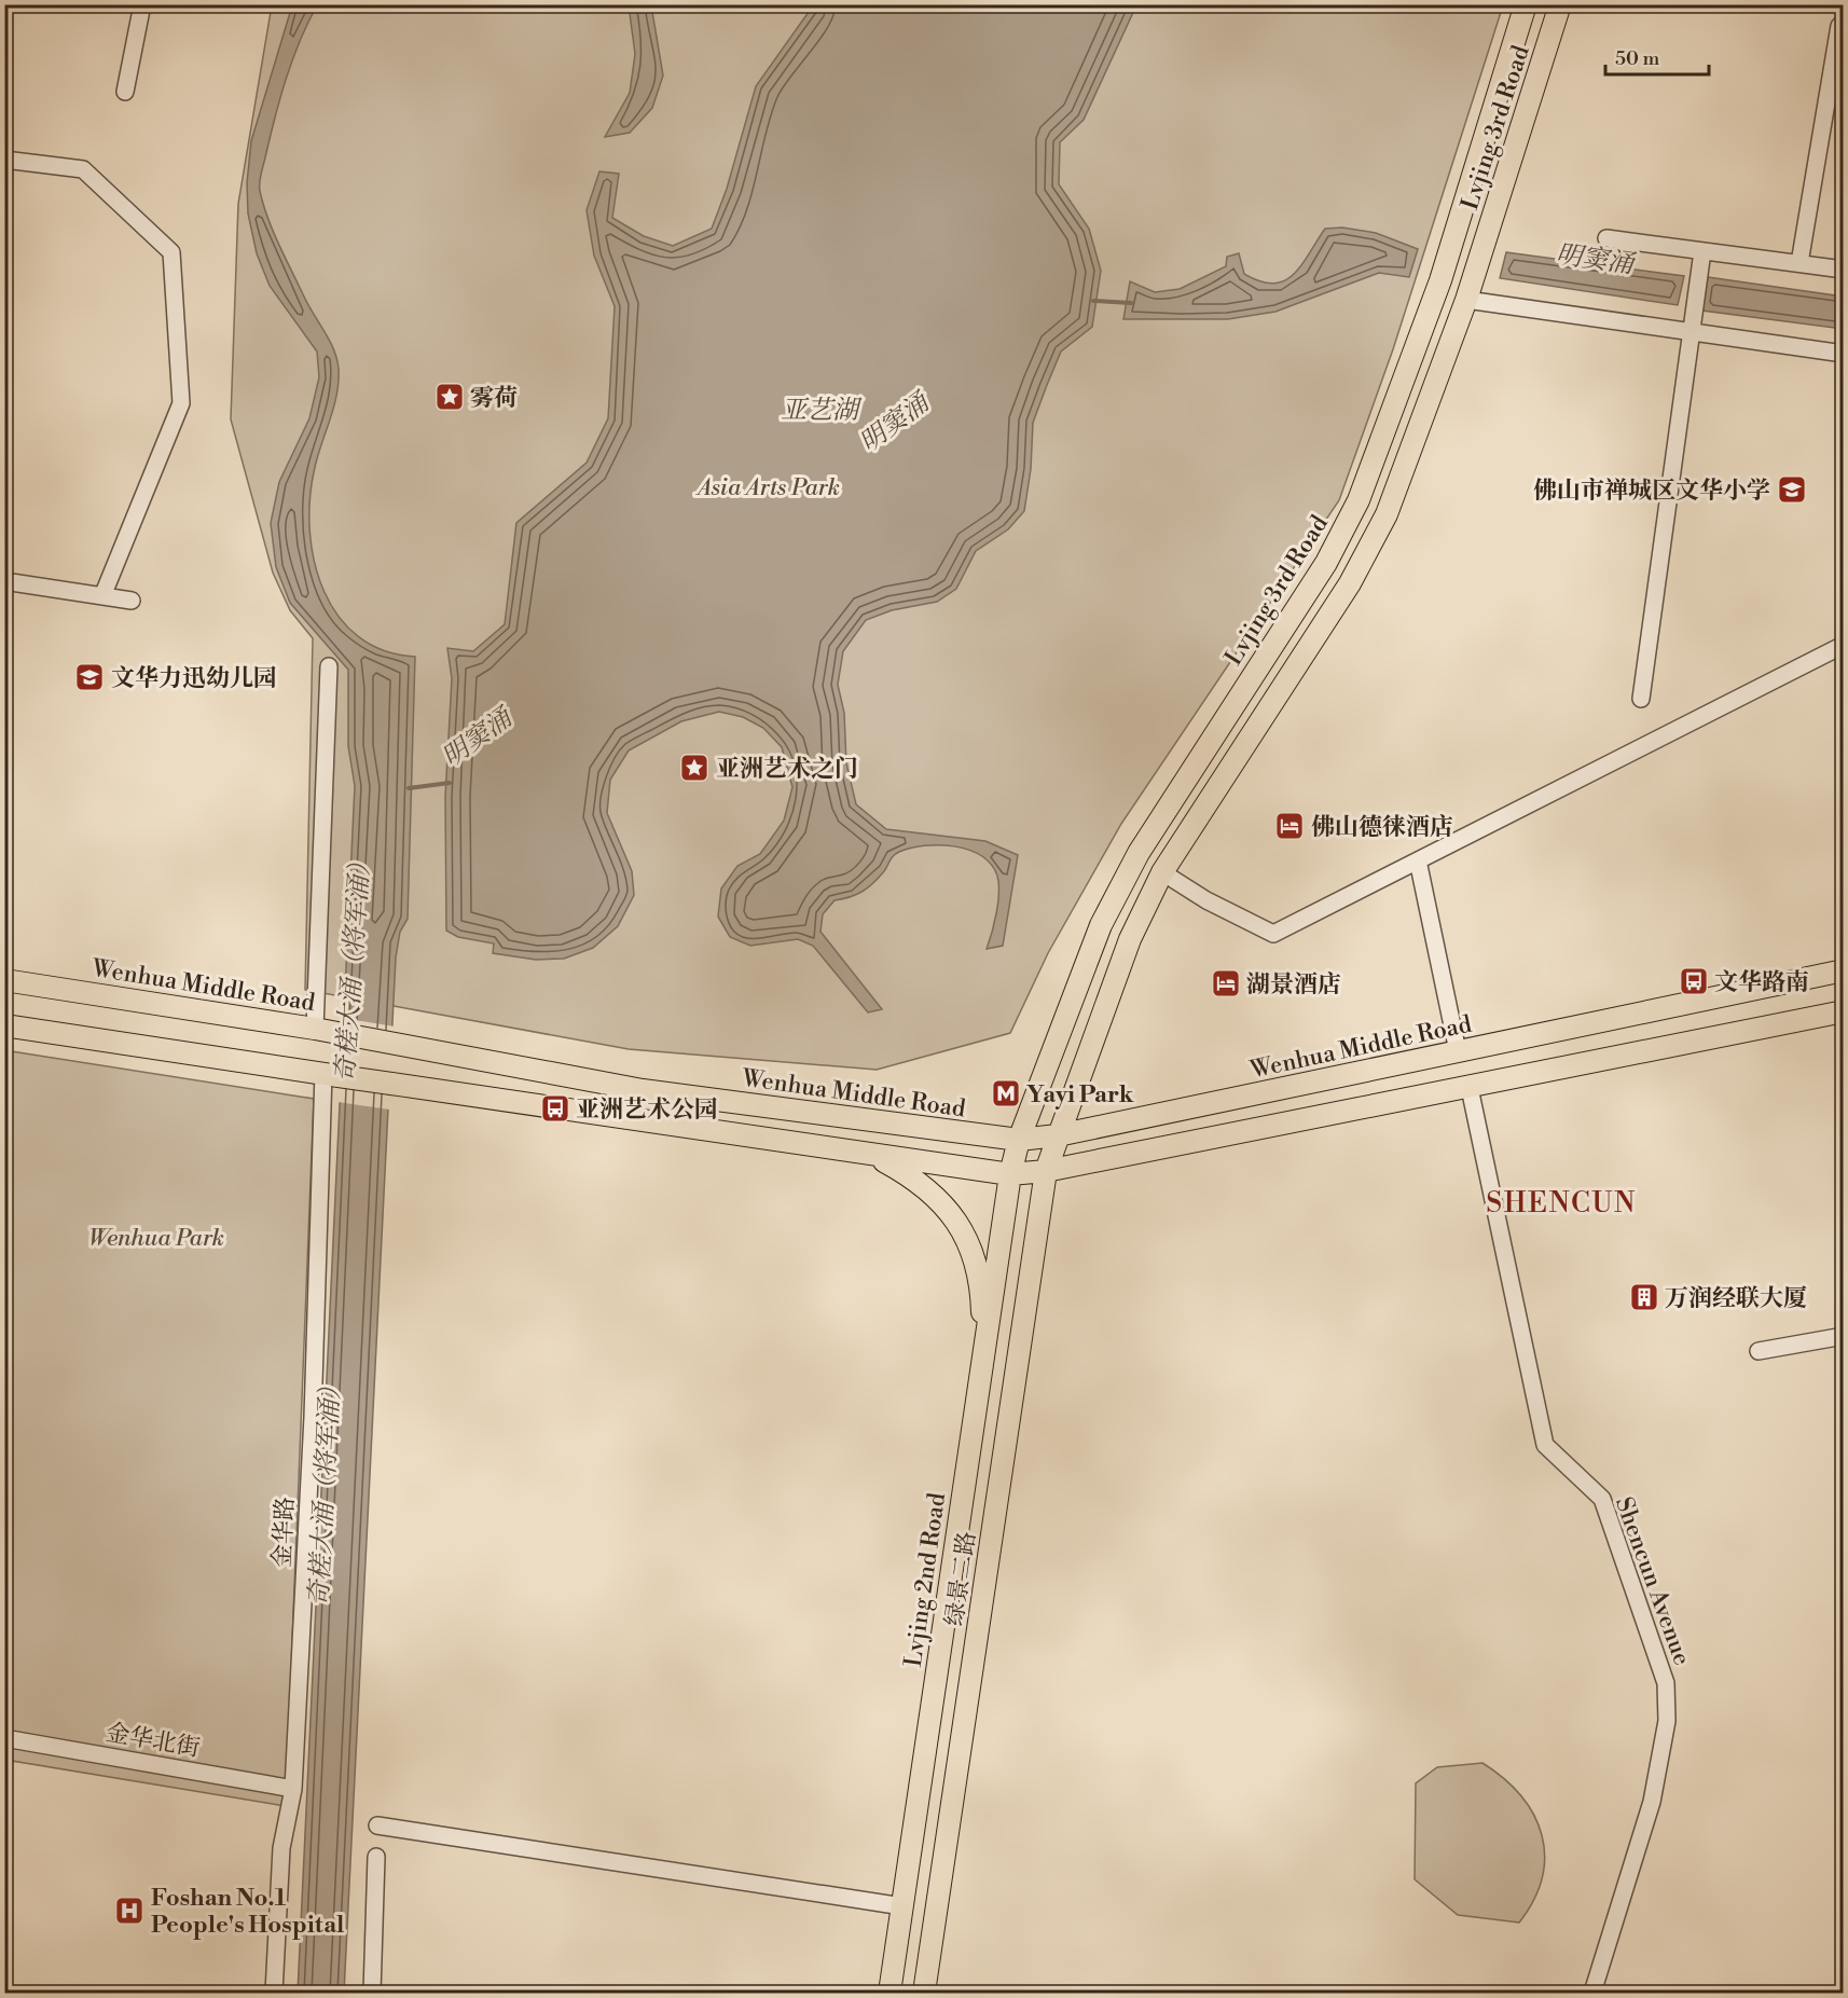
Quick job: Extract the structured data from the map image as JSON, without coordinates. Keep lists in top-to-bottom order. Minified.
{"streets":{"main road":["Lvjing 3rd Road","Wenhua Middle Road","绿景二路","Lvjing 2nd Road"],"street":["金华路","Shencun Avenue","金华北街"]},"crossings":[["Lvjing 3rd Road","Wenhua Middle Road"],["Lvjing 3rd Road","绿景二路"],["Lvjing 3rd Road","Lvjing 2nd Road"],["金华路","金华北街"]],"districts":["SHENCUN"],"water":["明窦涌","亚艺湖","奇槎大涌（将军涌）"],"parks":["Asia Arts Park","Wenhua Park"],"places":{"place":["雾荷","亚洲艺术之门"],"school or university":["佛山市禅城区文华小学","文华力迅幼儿园"],"hotel":["佛山德徕酒店","湖景酒店"],"bus stop":["文华路南","亚洲艺术公园"],"metro station":["Yayi Park"],"building":["万润经联大厦"],"hospital":["Foshan No.1 People's Hospital"]},"scale_bar":"50 m"}
